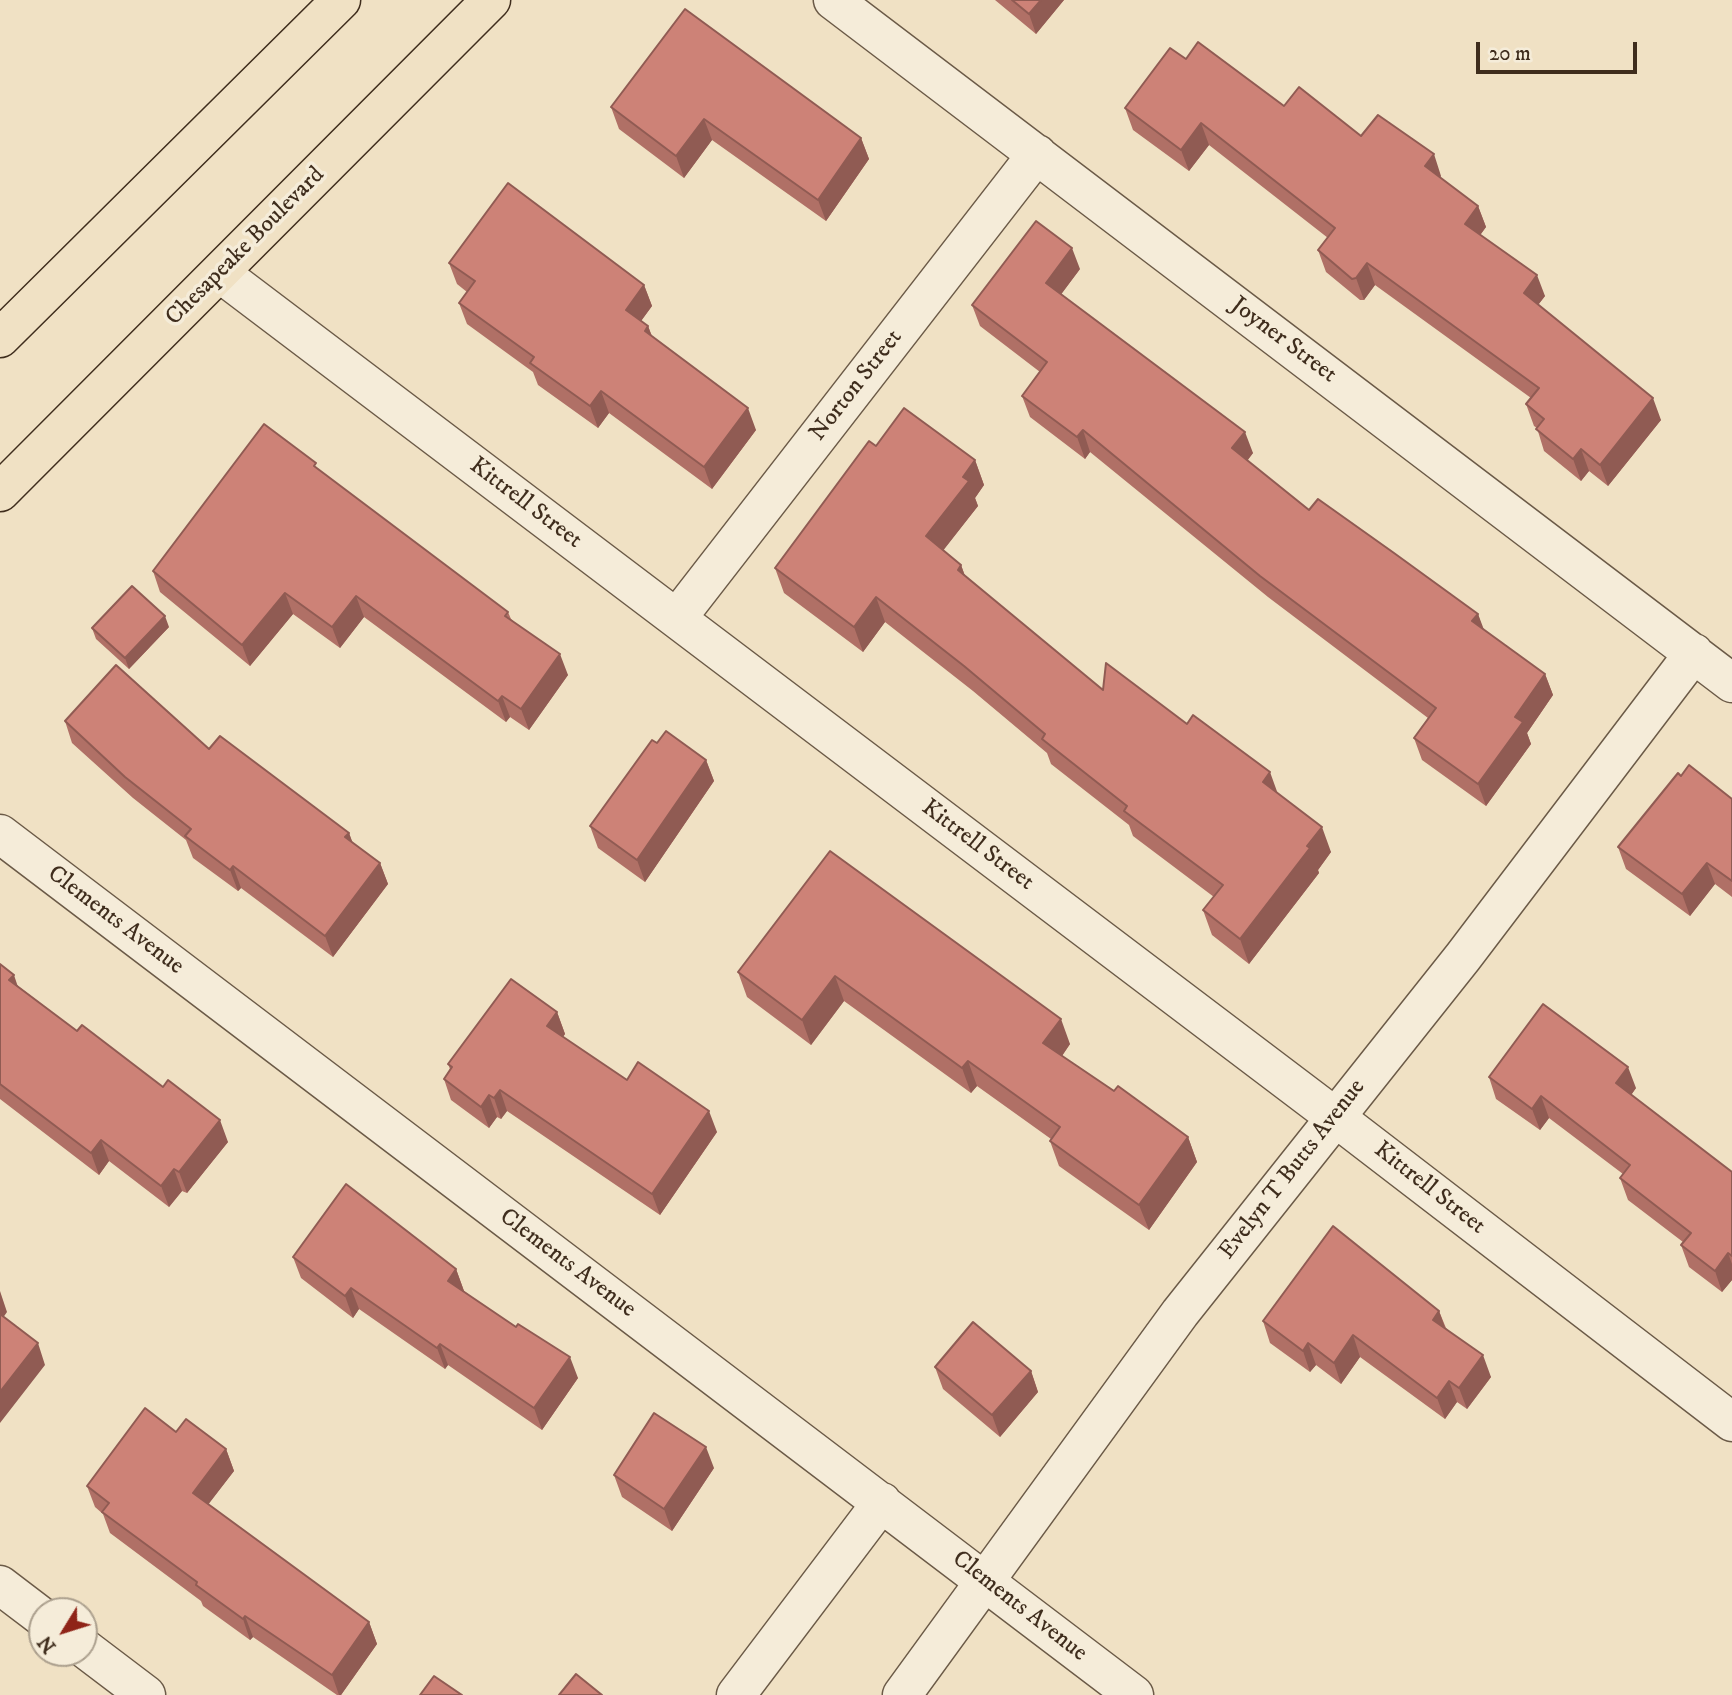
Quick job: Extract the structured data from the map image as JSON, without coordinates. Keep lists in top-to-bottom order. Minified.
{"streets":{"main road":["Chesapeake Boulevard"],"street":["Joyner Street","Norton Street","Kittrell Street","Clements Avenue","Evelyn T Butts Avenue"]},"crossings":[["Chesapeake Boulevard","Kittrell Street"],["Joyner Street","Norton Street"],["Joyner Street","Evelyn T Butts Avenue"],["Norton Street","Kittrell Street"],["Kittrell Street","Evelyn T Butts Avenue"],["Clements Avenue","Evelyn T Butts Avenue"]],"scale_bar":"20 m","north":"bottom left"}
